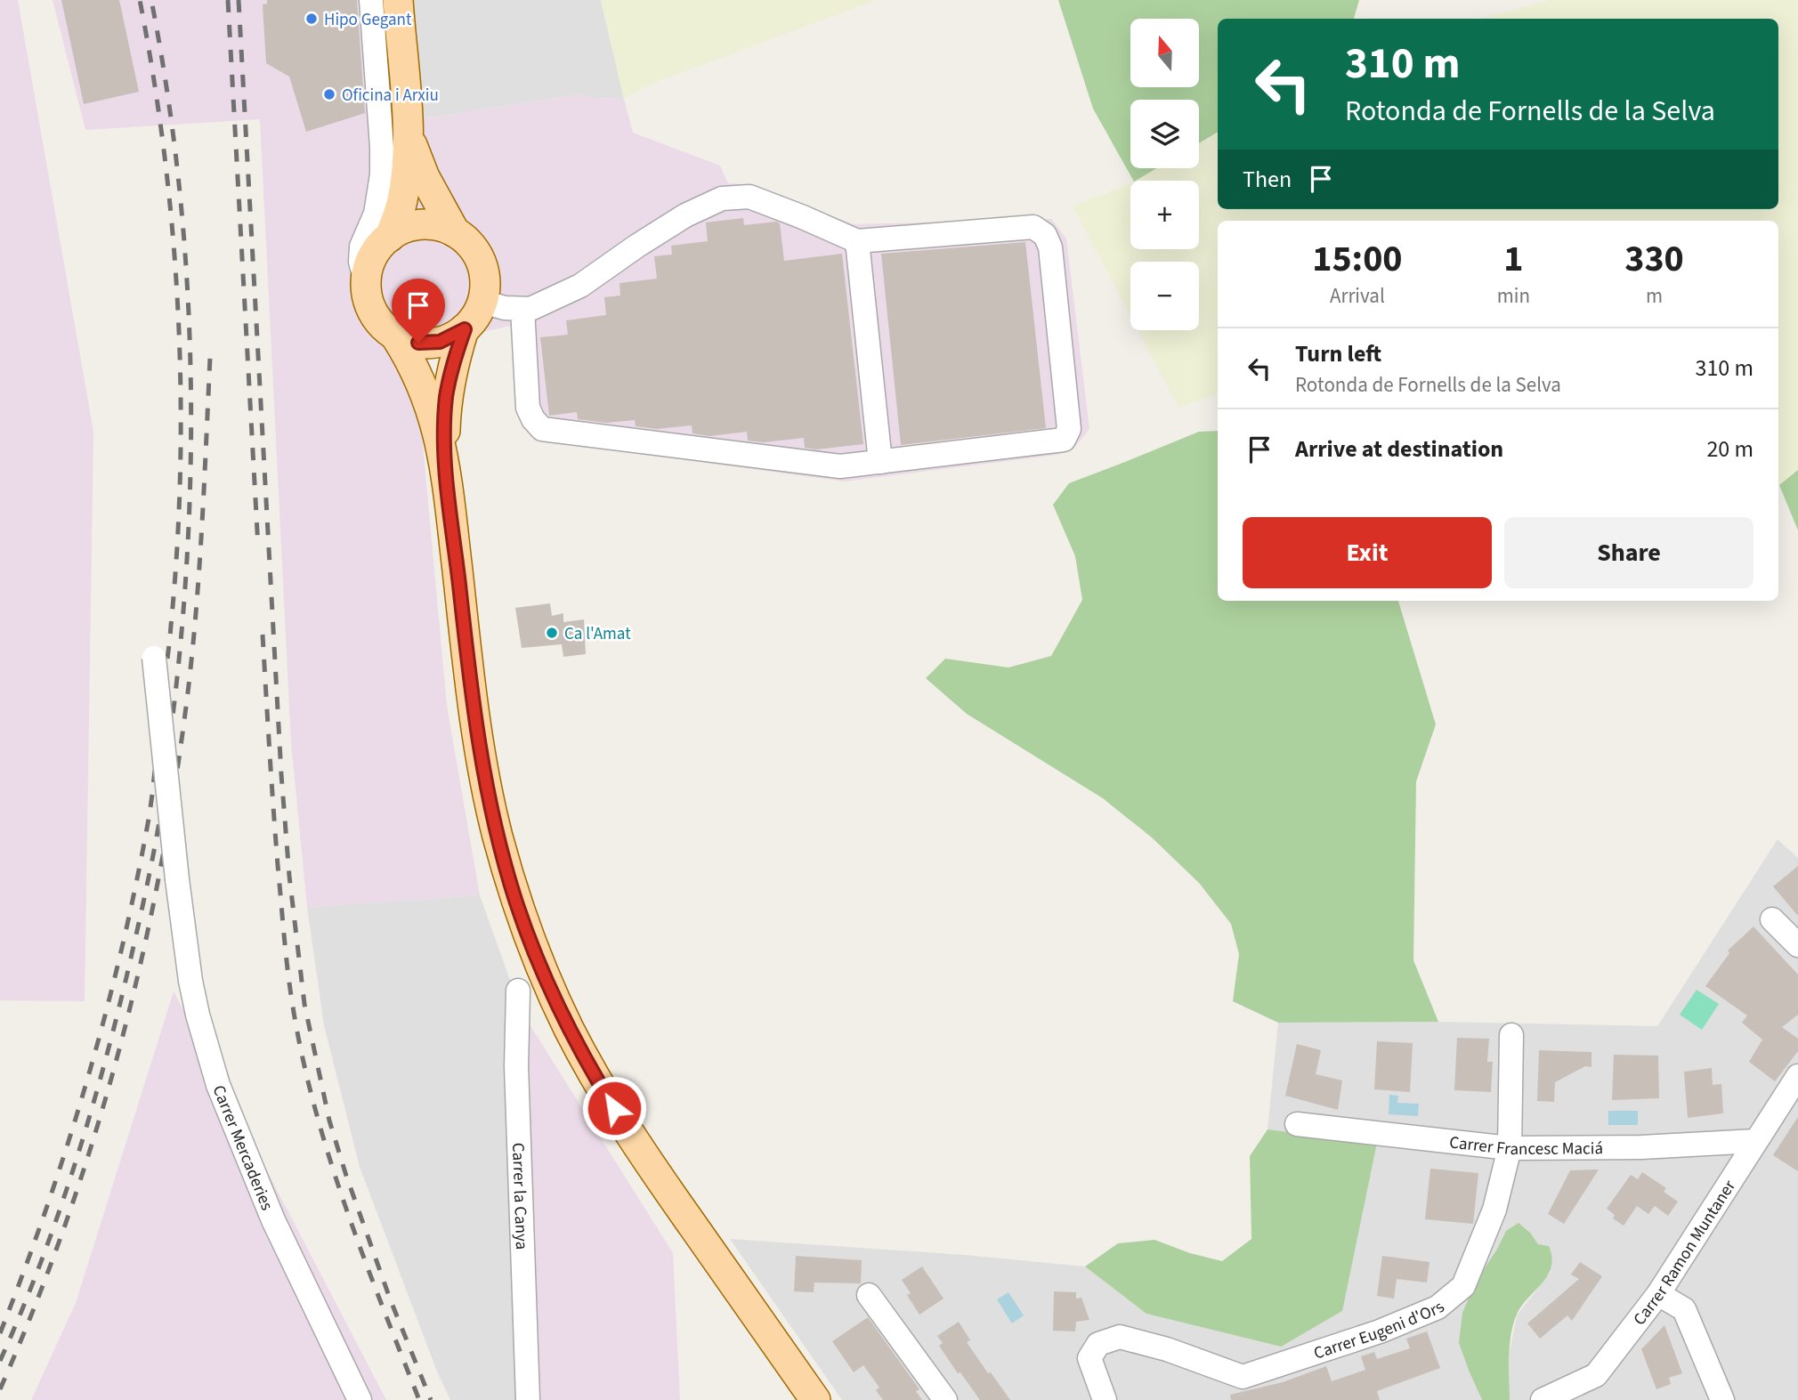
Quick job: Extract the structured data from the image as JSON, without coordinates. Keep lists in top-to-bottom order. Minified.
{"streets":{"street":["Carrer Francesc Maciá","Carrer Mercaderies","Carrer la Canya","Carrer Ramon Muntaner","Carrer Eugeni d'Ors"]},"crossings":[["Carrer Francesc Maciá","Carrer Ramon Muntaner"],["Carrer Francesc Maciá","Carrer Eugeni d'Ors"]],"places":["Hipo Gegant","Oficina i Arxiu","Ca l'Amat"],"north":"top","page":{"map_buttons":["+","−"],"turn":["310 m","Rotonda de Fornells de la Selva"],"then":"Then","eta":["15:00","Arrival","1","min","330","m"],"list":[{"name":"Turn left","note":"Rotonda de Fornells de la Selva","value":"310 m"},{"name":"Arrive at destination","value":"20 m"}],"buttons":["Exit","Share"]}}
